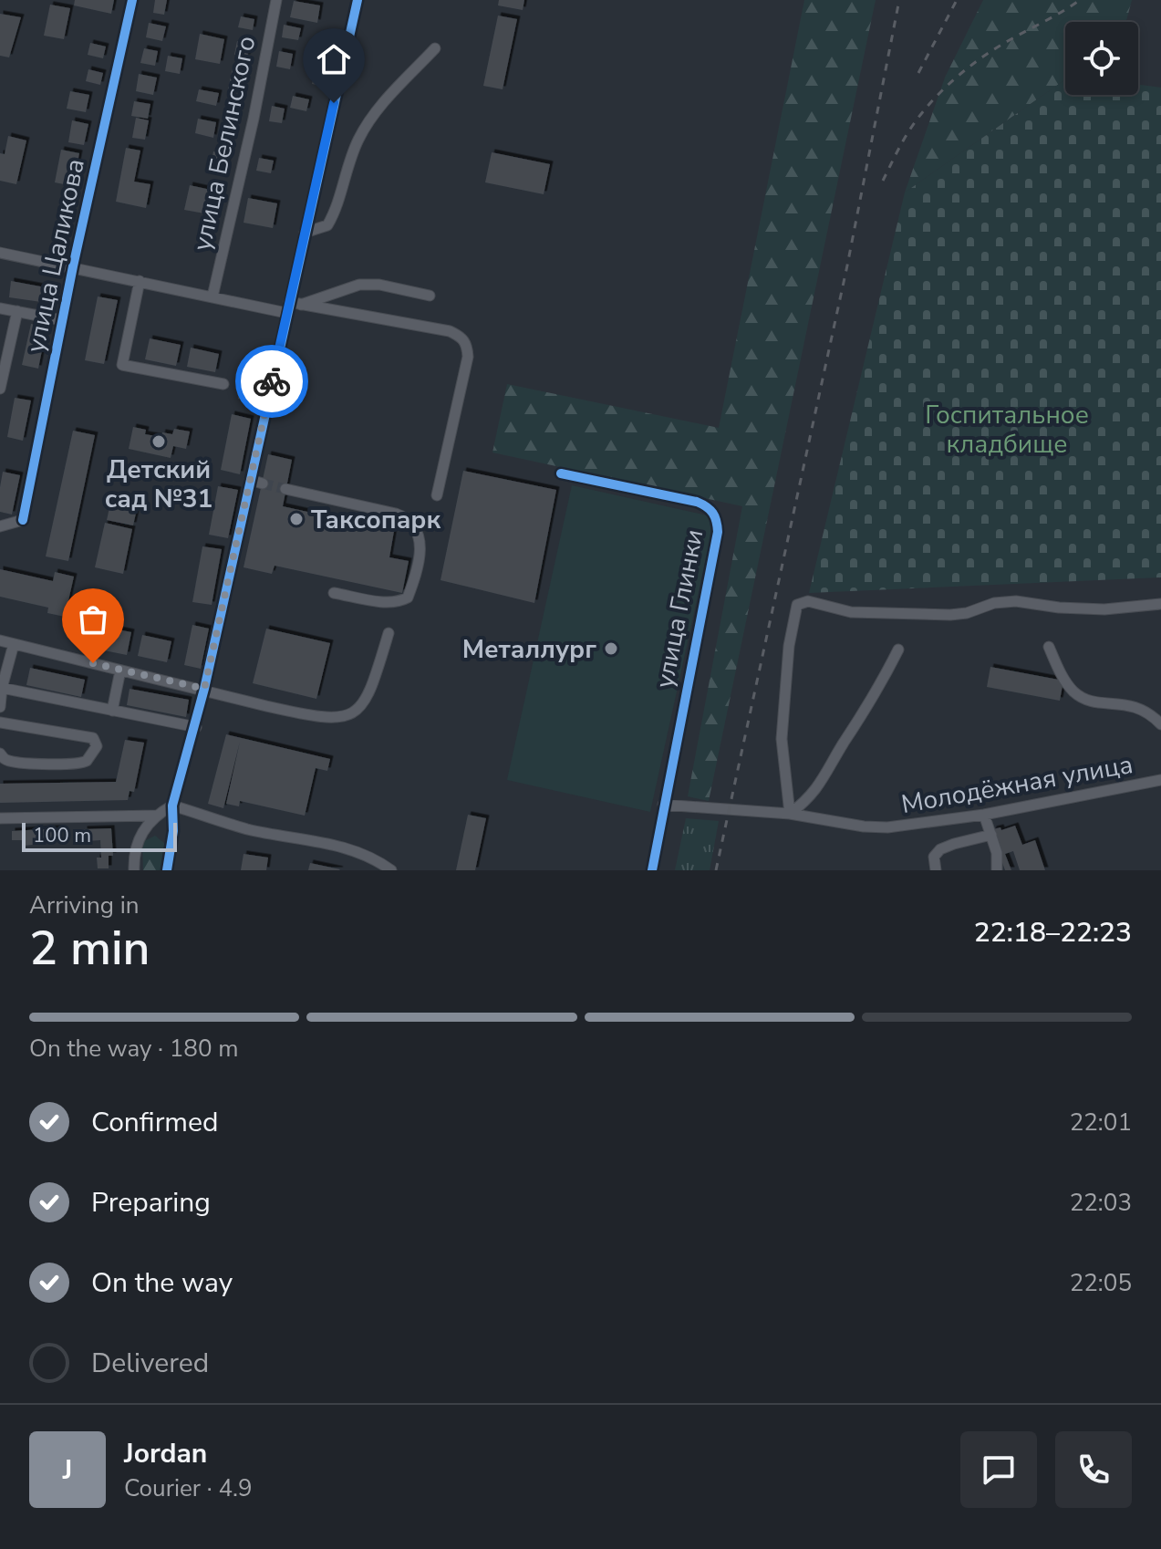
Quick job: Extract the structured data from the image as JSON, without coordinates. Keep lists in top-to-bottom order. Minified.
{"streets":{"street":["улица Белинского","улица Цаликова","улица Глинки","Молодёжная улица"]},"crossings":[["улица Глинки","Молодёжная улица"]],"parks":["Госпитальное кладбище"],"places":["Детский сад №31","Таксопарк","Металлург"],"scale_bar":"100 m","page":{"scale":"100 m","heading":["2 min","Arriving in","22:18–22:23"],"panel":["Jordan","Courier · 4.9"],"bar":"On the way · 180 m","list":[["Confirmed","22:01"],["Preparing","22:03"],["On the way","22:05"],"Delivered"],"round":"J"}}
